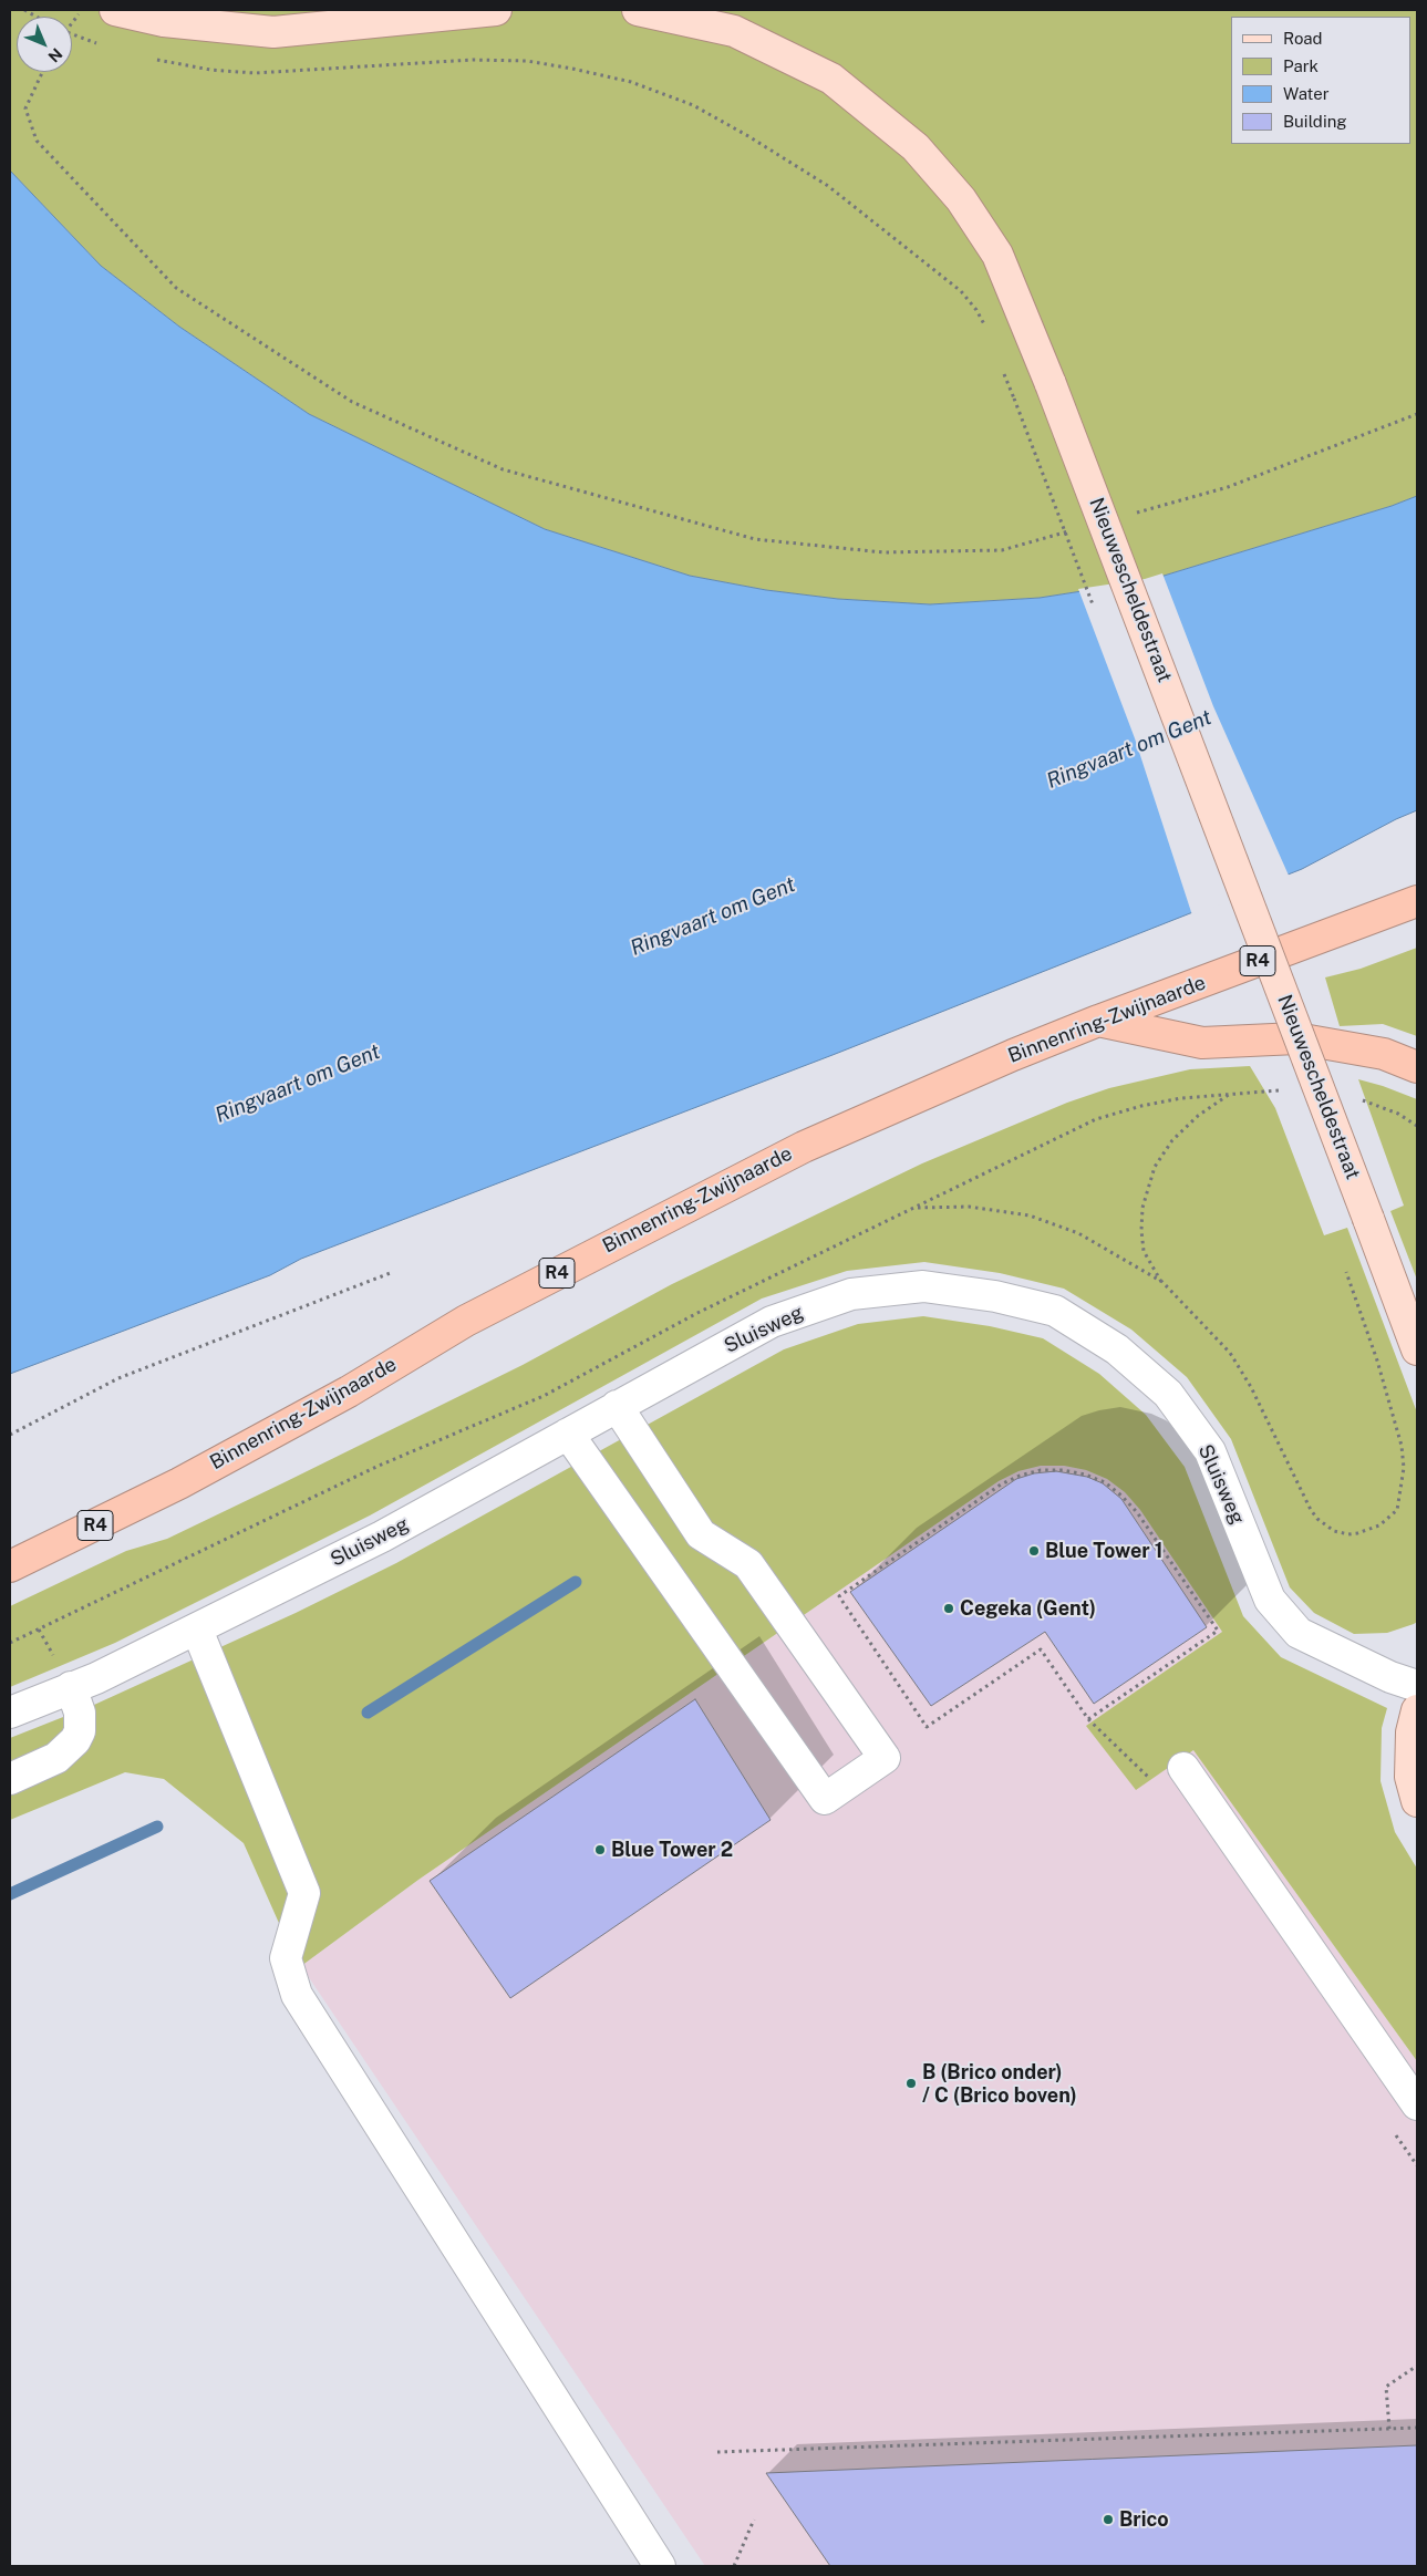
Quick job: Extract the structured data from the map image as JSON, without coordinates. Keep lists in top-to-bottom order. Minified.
{"streets":{"highway":["R4","Binnenring-Zwijnaarde"],"main road":["Nieuwescheldestraat"],"street":["Sluisweg"]},"water":["Ringvaart om Gent"],"places":["Blue Tower 1","Cegeka (Gent)","Blue Tower 2","B (Brico onder) / C (Brico boven)","Brico"],"legend":["Road","Park","Water","Building"],"north":"bottom right"}
